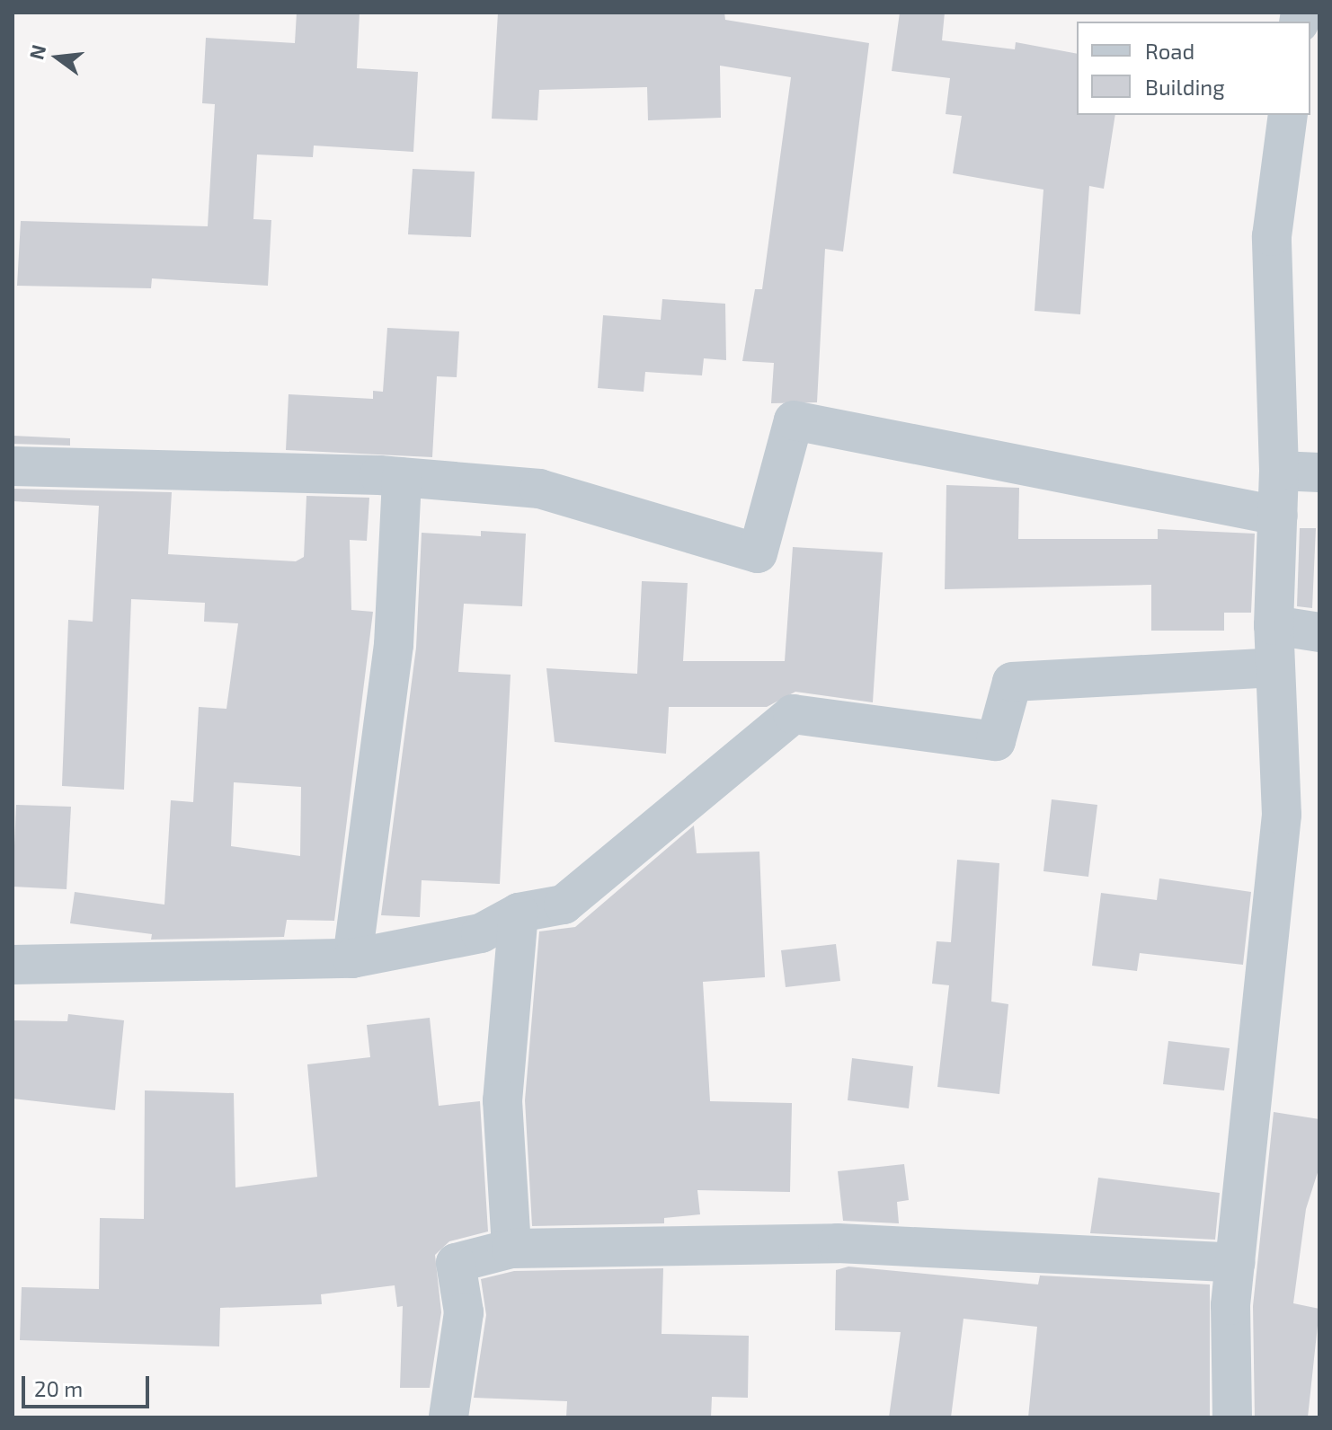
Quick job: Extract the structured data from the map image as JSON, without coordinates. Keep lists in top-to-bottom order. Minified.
{"legend":["Road","Building"],"scale_bar":"20 m","north":"left"}
